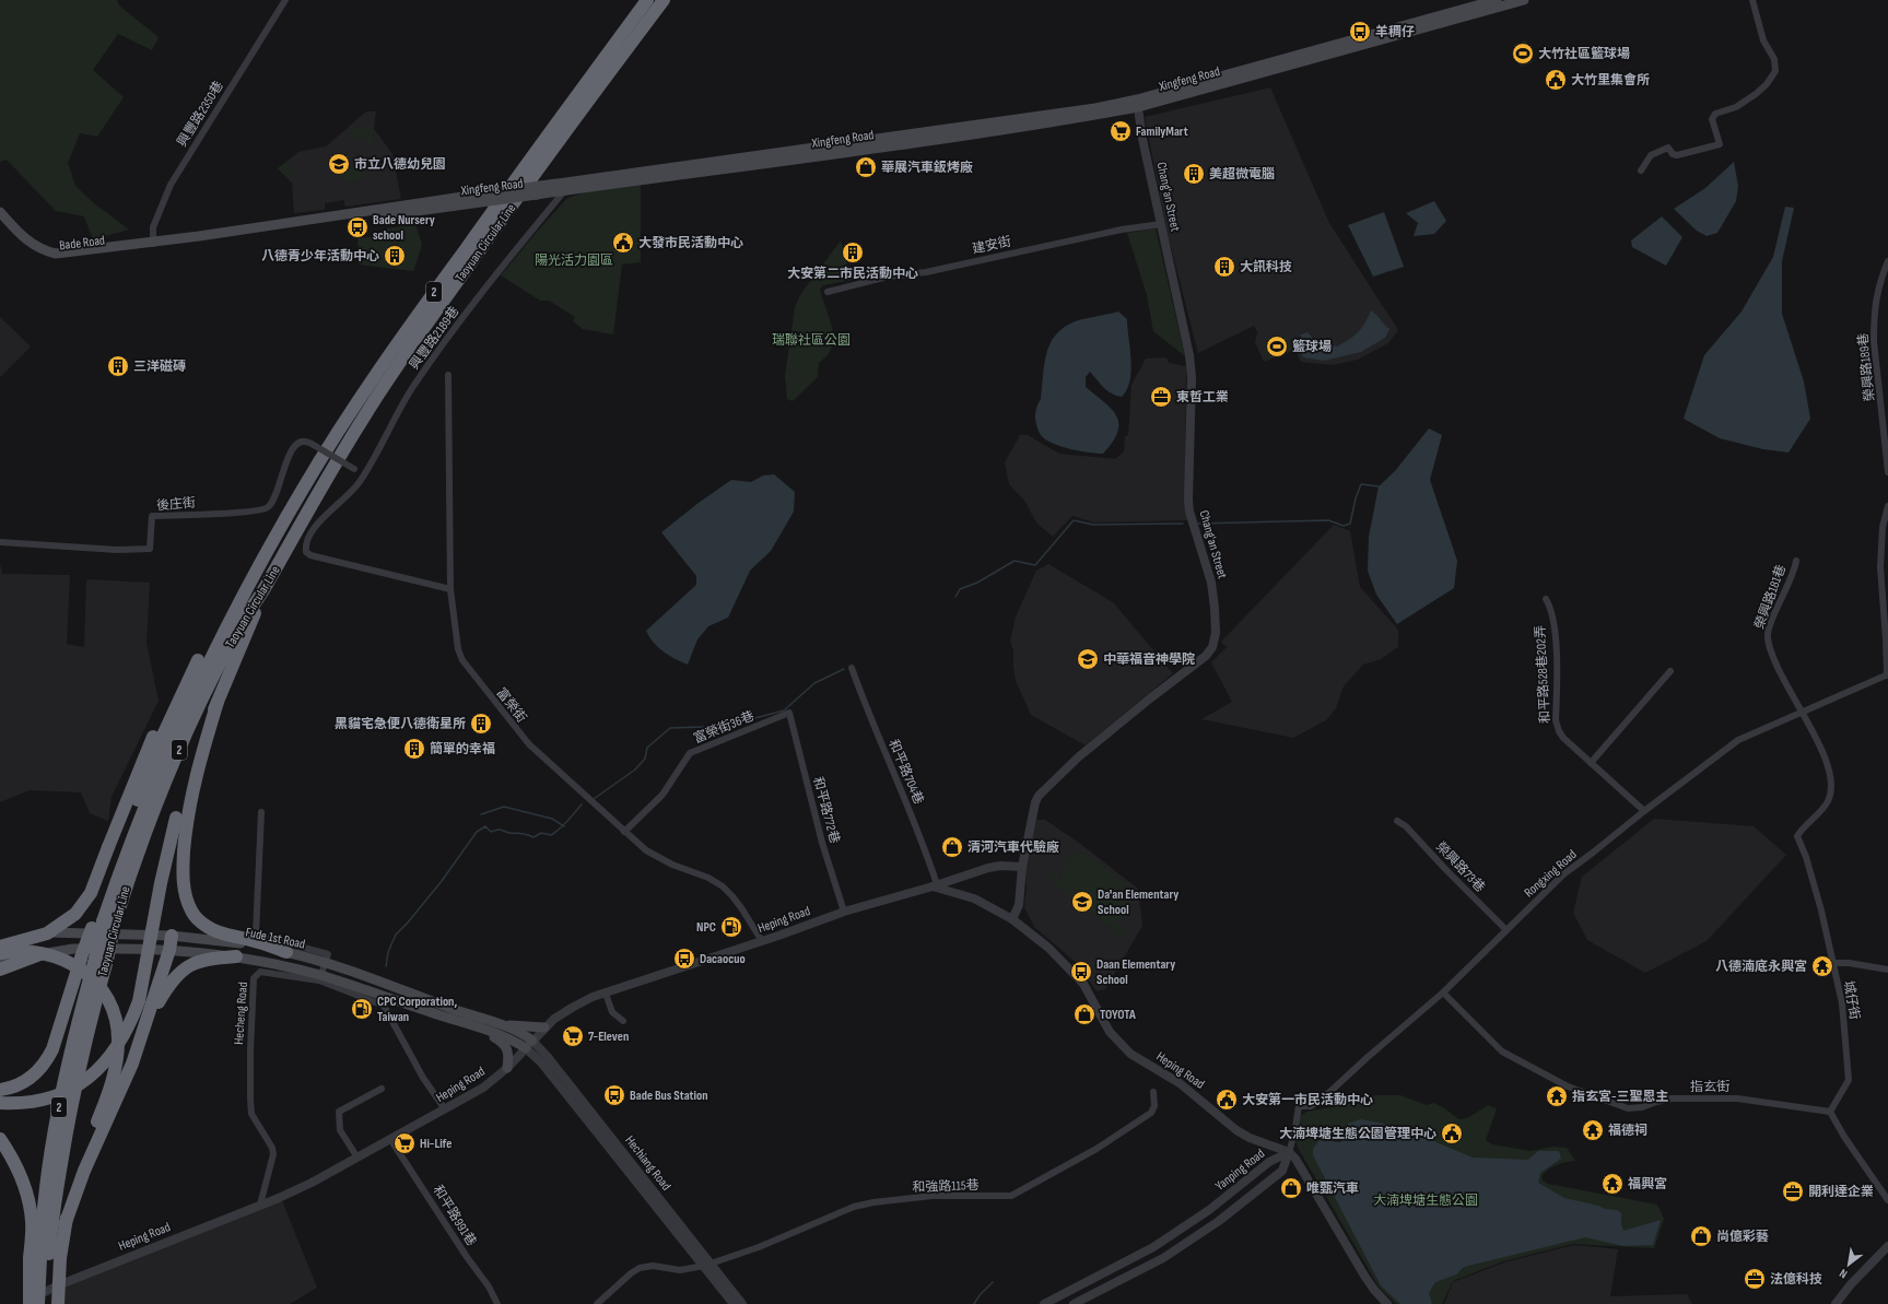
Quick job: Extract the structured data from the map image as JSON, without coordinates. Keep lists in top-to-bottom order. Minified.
{"streets":{"highway":["Taoyuan Circular Line","2"],"main road":["Xingfeng Road","Bade Road","Fude 1st Road"],"street":["興豐路2350巷","Chang'an Street","建安街","興豐路2189巷","榮興路189巷","後庄街","榮興路181巷","和平路528巷202弄","富榮街","富榮街36巷","和平路704巷","和平路772巷","榮興路73巷","Rongxing Road","Heping Road","城仔街","Hecheng Road","指玄街","Hechiang Road","Yanping Road","和強路115巷","和平路991巷"]},"crossings":[["Xingfeng Road","興豐路2350巷"],["Xingfeng Road","Chang'an Street"],["Xingfeng Road","Bade Road"],["Xingfeng Road","興豐路2189巷"],["興豐路2350巷","Bade Road"],["Chang'an Street","建安街"],["Chang'an Street","Heping Road"],["興豐路2189巷","後庄街"],["榮興路181巷","Rongxing Road"],["榮興路181巷","城仔街"],["和平路528巷202弄","Rongxing Road"],["富榮街","富榮街36巷"],["富榮街","Heping Road"],["富榮街36巷","和平路772巷"],["和平路704巷","Heping Road"],["和平路772巷","Heping Road"],["榮興路73巷","Rongxing Road"],["Rongxing Road","Heping Road"],["Rongxing Road","城仔街"],["Rongxing Road","指玄街"],["Rongxing Road","Yanping Road"],["Heping Road","Fude 1st Road"],["Heping Road","Hecheng Road"],["Heping Road","Hechiang Road"],["Heping Road","Yanping Road"],["Heping Road","和平路991巷"],["Fude 1st Road","Hecheng Road"],["Fude 1st Road","Hechiang Road"],["城仔街","指玄街"],["Hechiang Road","和強路115巷"]],"parks":["陽光活力園區","瑞聯社區公園","大湳埤塘生態公園"],"places":{"bus stop":["羊稠仔","Bade Nursery school","Dacaocuo","Daan Elementary School","Bade Bus Station"],"sports":["大竹社區籃球場","籃球場"],"public building":["大竹里集會所","大發市民活動中心","大安第一市民活動中心","大湳埤塘生態公園管理中心"],"supermarket":["FamilyMart","7-Eleven","Hi-Life"],"school or university":["市立八德幼兒園","中華福音神學院","Da'an Elementary School"],"shop":["華展汽車鈑烤廠","清河汽車代驗廠","TOYOTA","唯甄汽車","尚億彩藝"],"building":["美超微電腦","大安第二市民活動中心","八德青少年活動中心","大訊科技","三洋磁磚","黑貓宅急便八德衛星所","簡單的幸福"],"office":["東哲工業","開利達企業","法億科技"],"fuel station":["NPC","CPC Corporation, Taiwan"],"temple":["八德湳底永興宮","指玄宮-三聖恩主","福德祠","福興宮"]},"north":"bottom left"}
